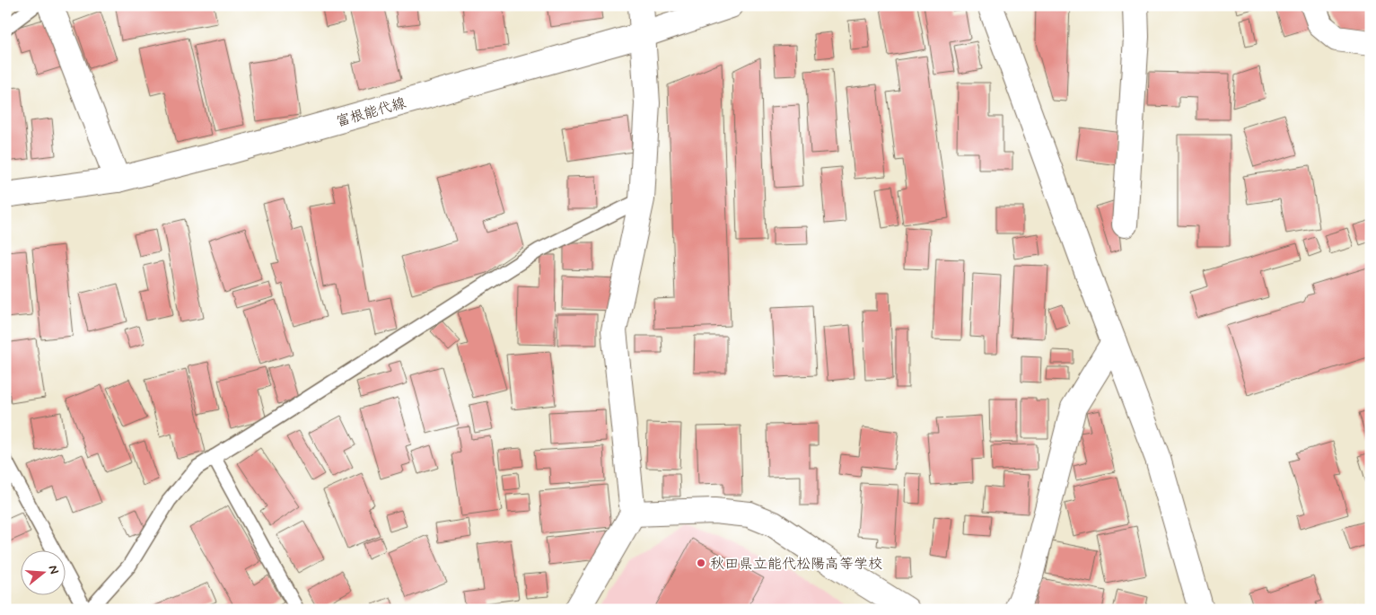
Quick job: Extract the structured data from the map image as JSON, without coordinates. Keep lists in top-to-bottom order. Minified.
{"streets":{"street":["富根能代線"]},"places":["秋田県立能代松陽高等学校"],"north":"right"}
